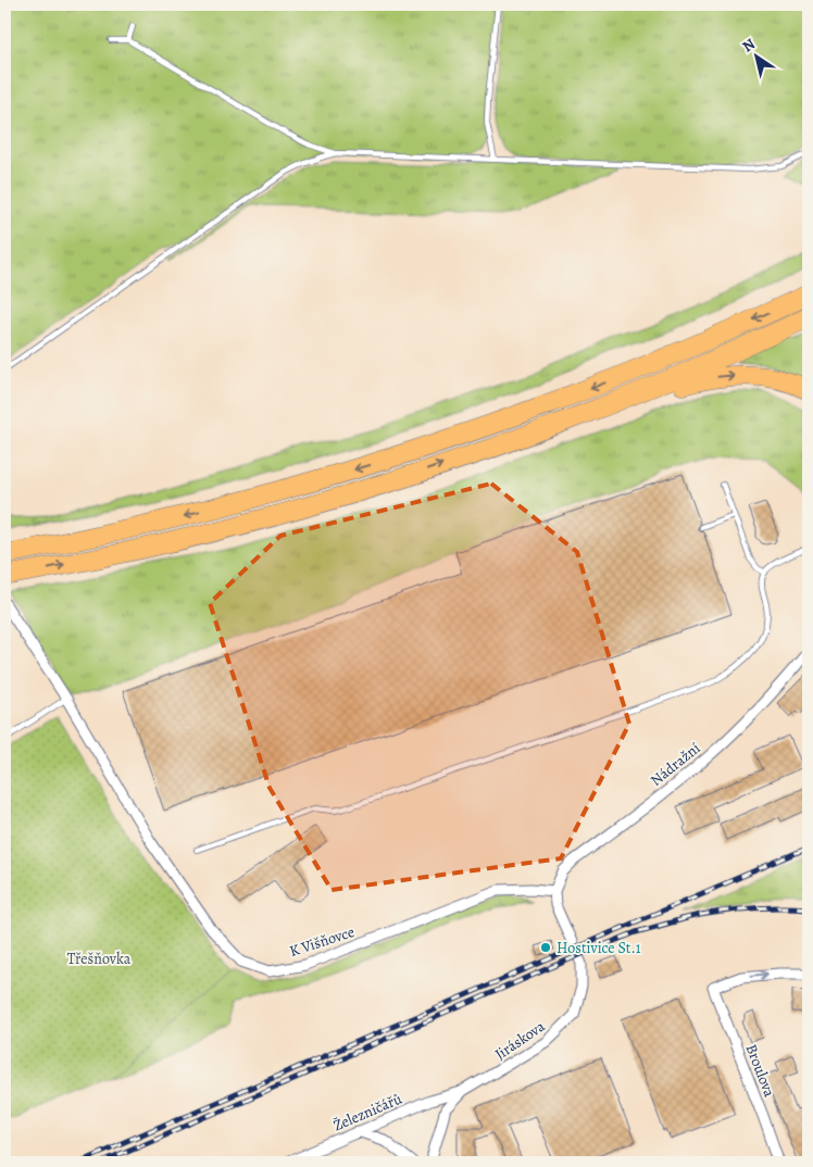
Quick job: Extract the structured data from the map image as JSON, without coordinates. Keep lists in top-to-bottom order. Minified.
{"streets":{"street":["Nádražní","K Višňovce","Jiráskova","Broulova","Železničářů"]},"crossings":[["Nádražní","K Višňovce"],["Nádražní","Jiráskova"],["K Višňovce","Jiráskova"],["Jiráskova","Železničářů"]],"parks":["Třešňovka"],"places":["Hostivice St.1"],"north":"top left"}
